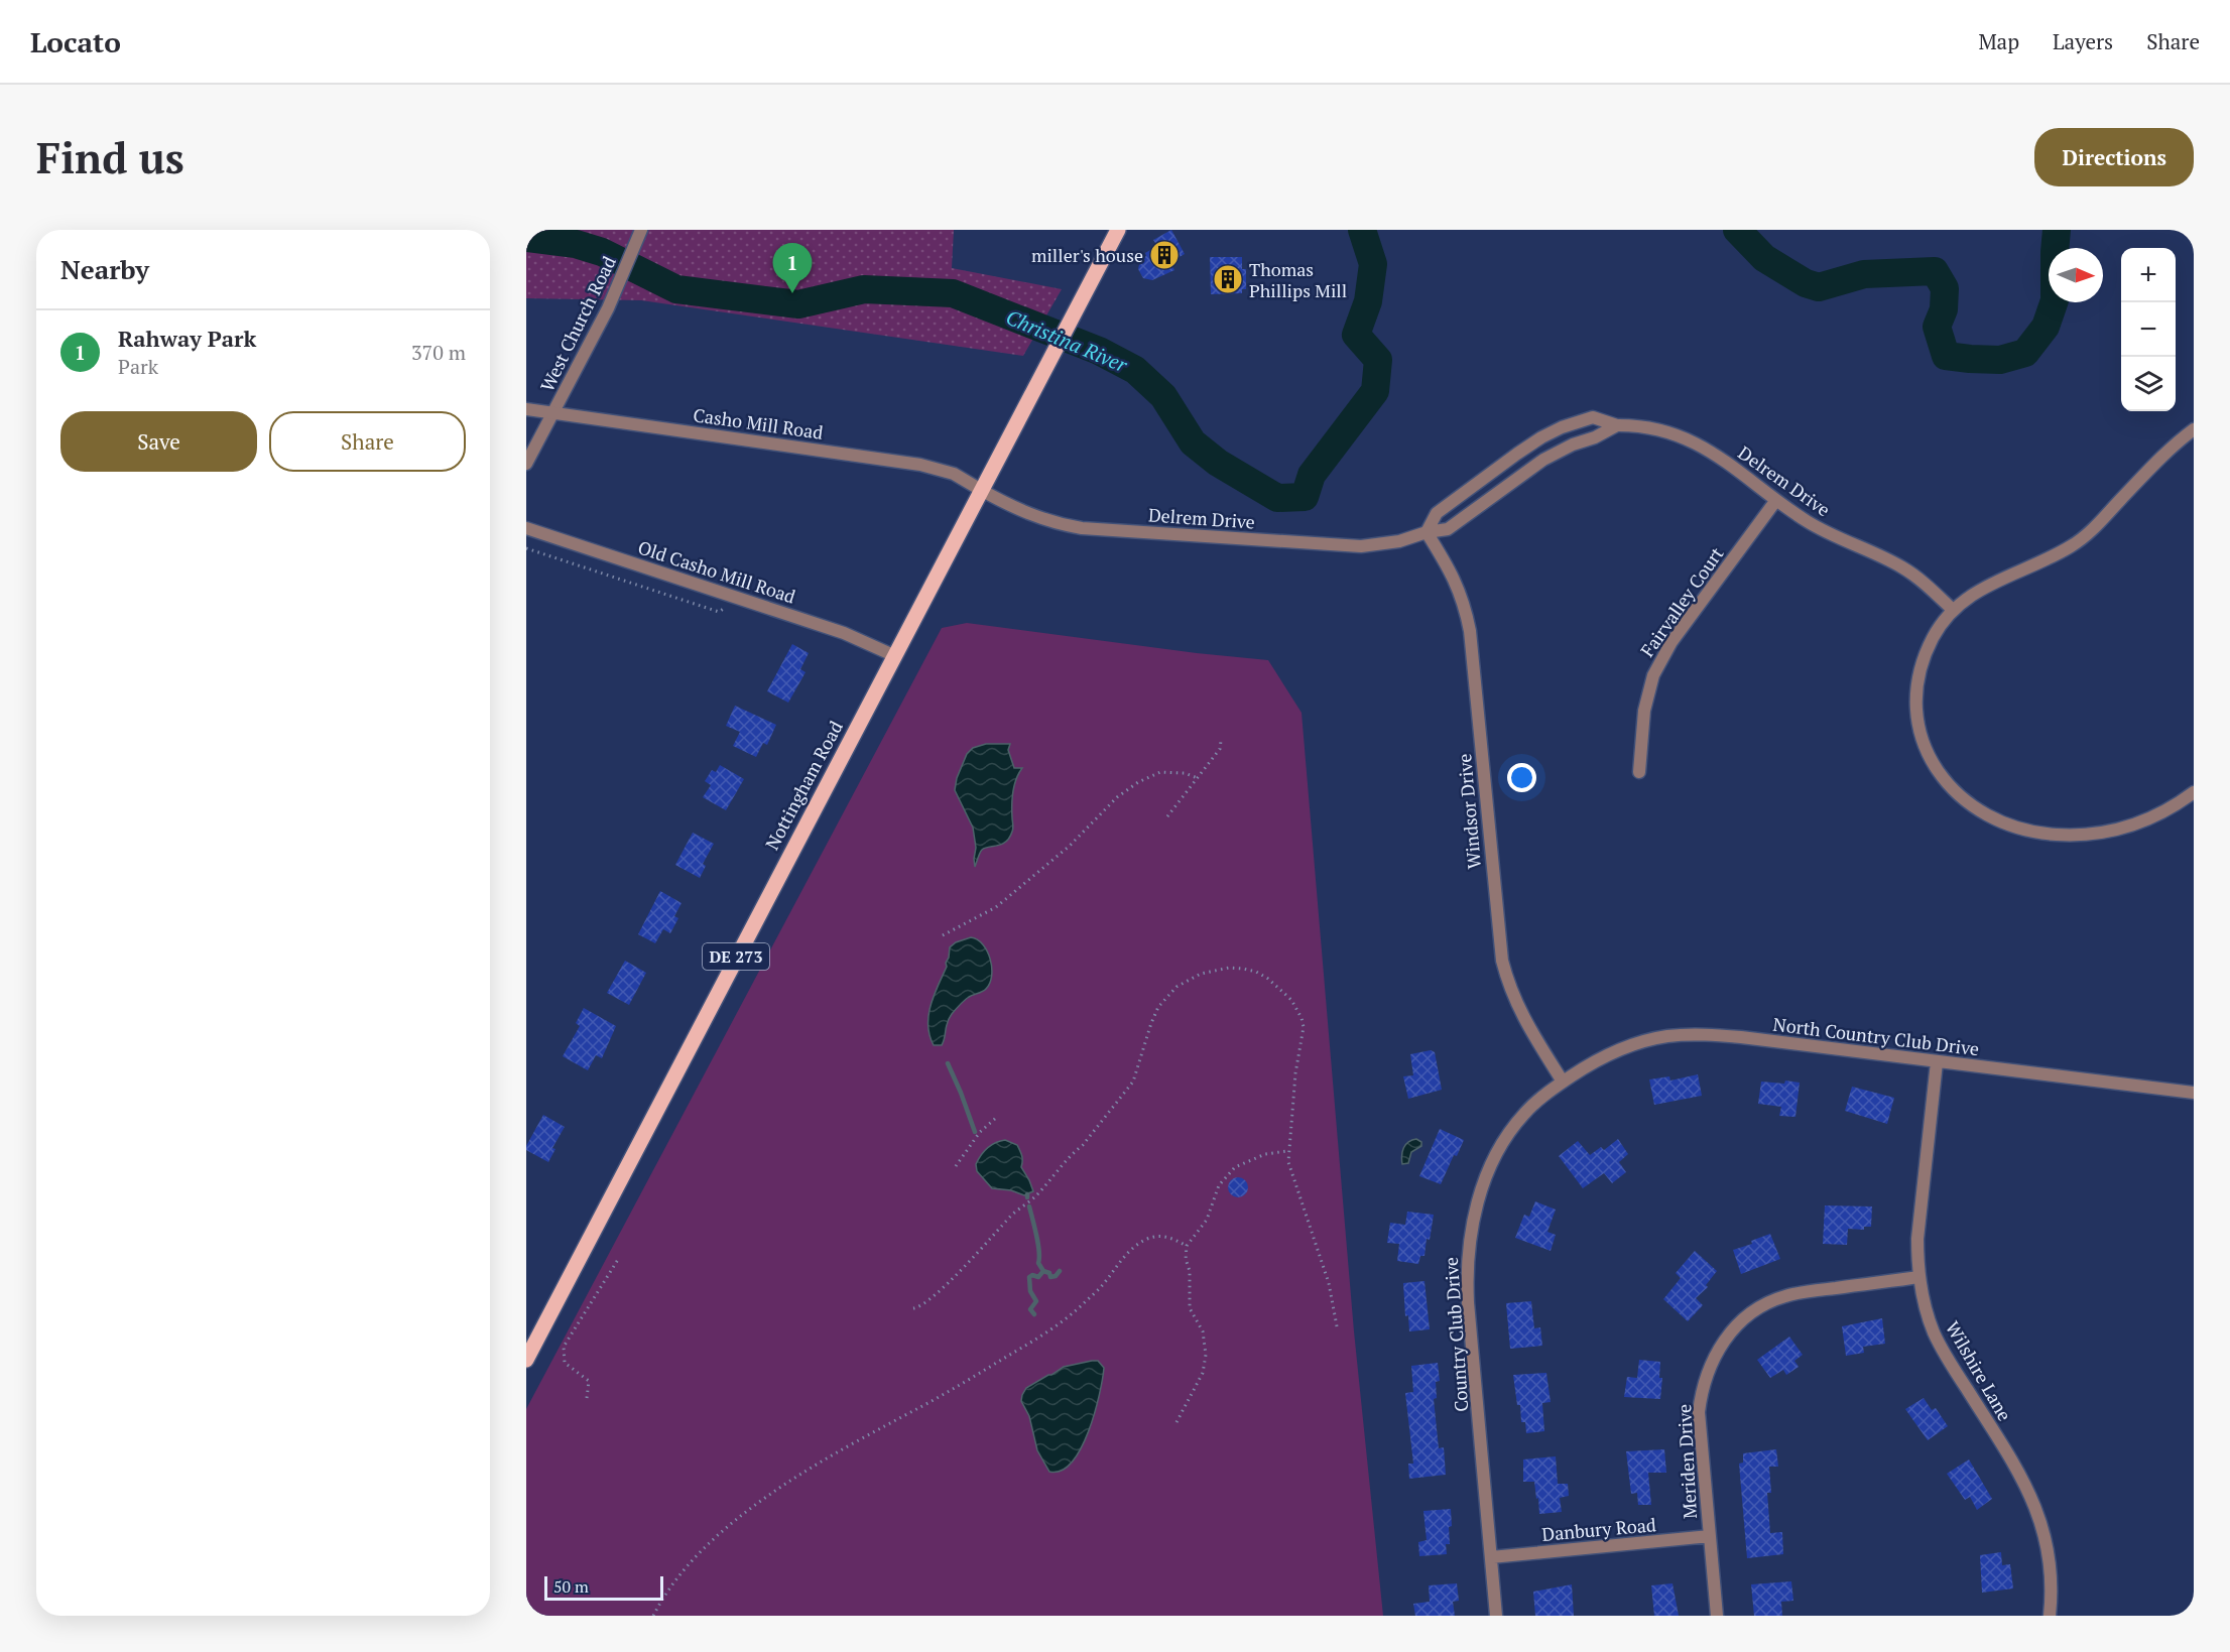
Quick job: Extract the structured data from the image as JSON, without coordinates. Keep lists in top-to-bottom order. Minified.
{"streets":{"main road":["Nottingham Road","DE 273"],"street":["West Church Road","Casho Mill Road","Delrem Drive","Old Casho Mill Road","Fairvalley Court","Windsor Drive","North Country Club Drive","Country Club Drive","Wilshire Lane","Meriden Drive","Danbury Road"]},"crossings":[["West Church Road","Casho Mill Road"],["Casho Mill Road","Delrem Drive"],["Casho Mill Road","Nottingham Road"],["Delrem Drive","Fairvalley Court"],["Delrem Drive","Nottingham Road"],["Delrem Drive","Windsor Drive"],["Old Casho Mill Road","Nottingham Road"],["Windsor Drive","North Country Club Drive"],["Windsor Drive","Country Club Drive"],["North Country Club Drive","Country Club Drive"],["North Country Club Drive","Wilshire Lane"],["Country Club Drive","Danbury Road"],["Wilshire Lane","Meriden Drive"],["Meriden Drive","Danbury Road"]],"water":["Christina River"],"places":{"building":["miller's house","Thomas Phillips Mill"]},"scale_bar":"50 m","north":"right","page":{"header":"Locato","nav":["Map","Layers","Share"],"buttons":["Directions",["Save","Share"]],"title":"Find us","heading":"Nearby","pins":"1","map_buttons":["+","−"],"list":[{"mark":"1","name":"Rahway Park","note":"Park","value":"370 m"}],"scale":"50 m"}}
